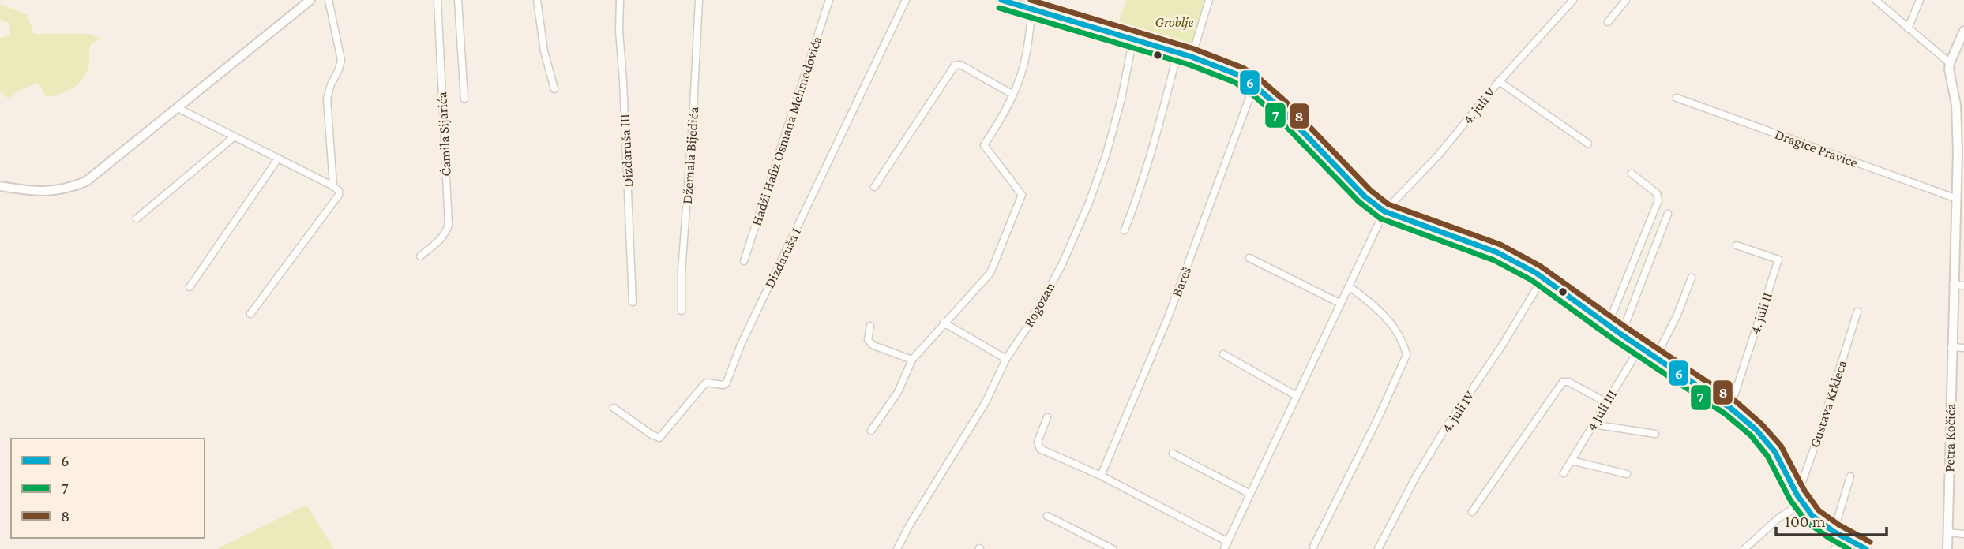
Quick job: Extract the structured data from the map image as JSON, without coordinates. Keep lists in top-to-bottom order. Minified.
{"streets":{"street":["4. juli V","Hadži Hafiz Osmana Mehmedovića","Ćamila Sijarića","Dragice Pravice","Dizdaruša III","Džemala Bijedića","Dizdaruša I","Bareš","Rogozan","4. juli II","Gustava Krkleca","4 Juli III","4. juli IV","Petra Kočića"]},"crossings":[["Dragice Pravice","Petra Kočića"]],"parks":["Groblje"],"lines":["transit line 6","transit line 8","transit line 7"],"legend":["6","7","8"],"scale_bar":"100 m"}
